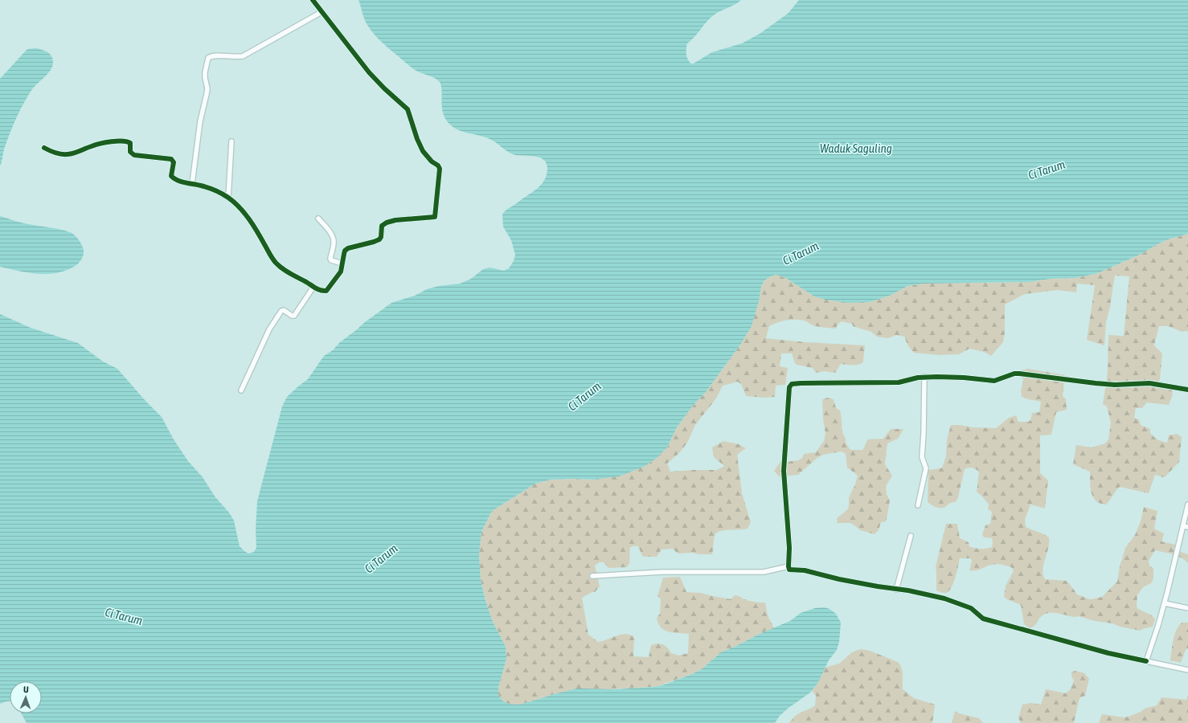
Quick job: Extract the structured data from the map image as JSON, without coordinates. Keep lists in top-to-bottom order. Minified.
{"water":["Waduk Saguling","Ci Tarum"],"north":"top"}
